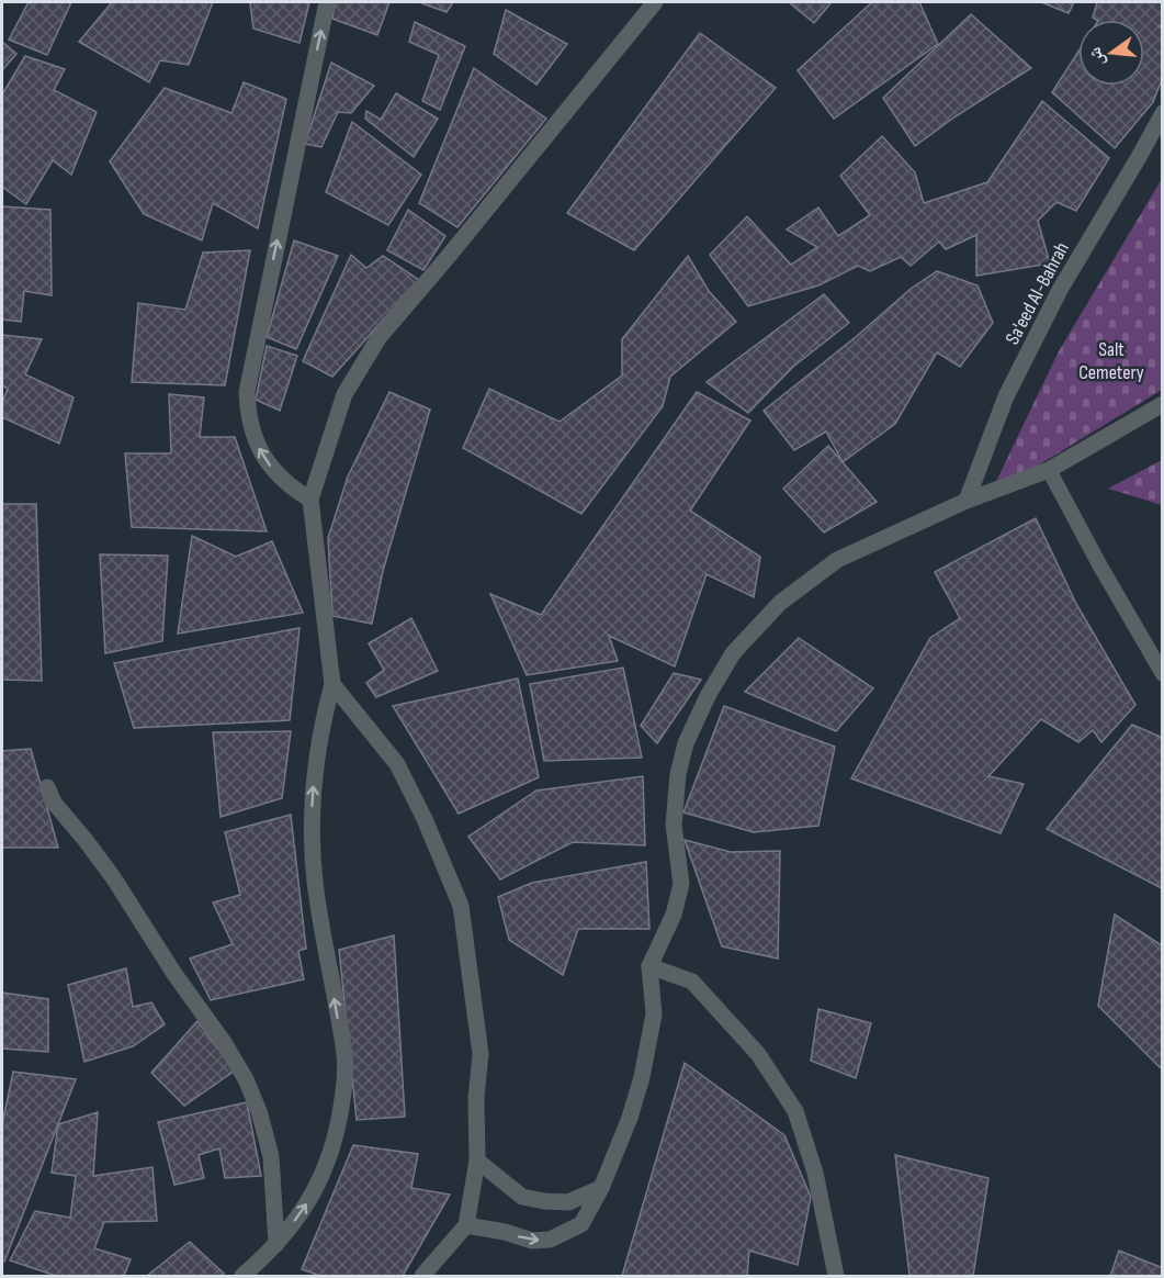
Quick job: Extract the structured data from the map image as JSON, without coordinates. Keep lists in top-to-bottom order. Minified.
{"streets":{"street":["Sa'eed Al-Bahrah"]},"parks":["Salt Cemetery"],"north":"left"}
